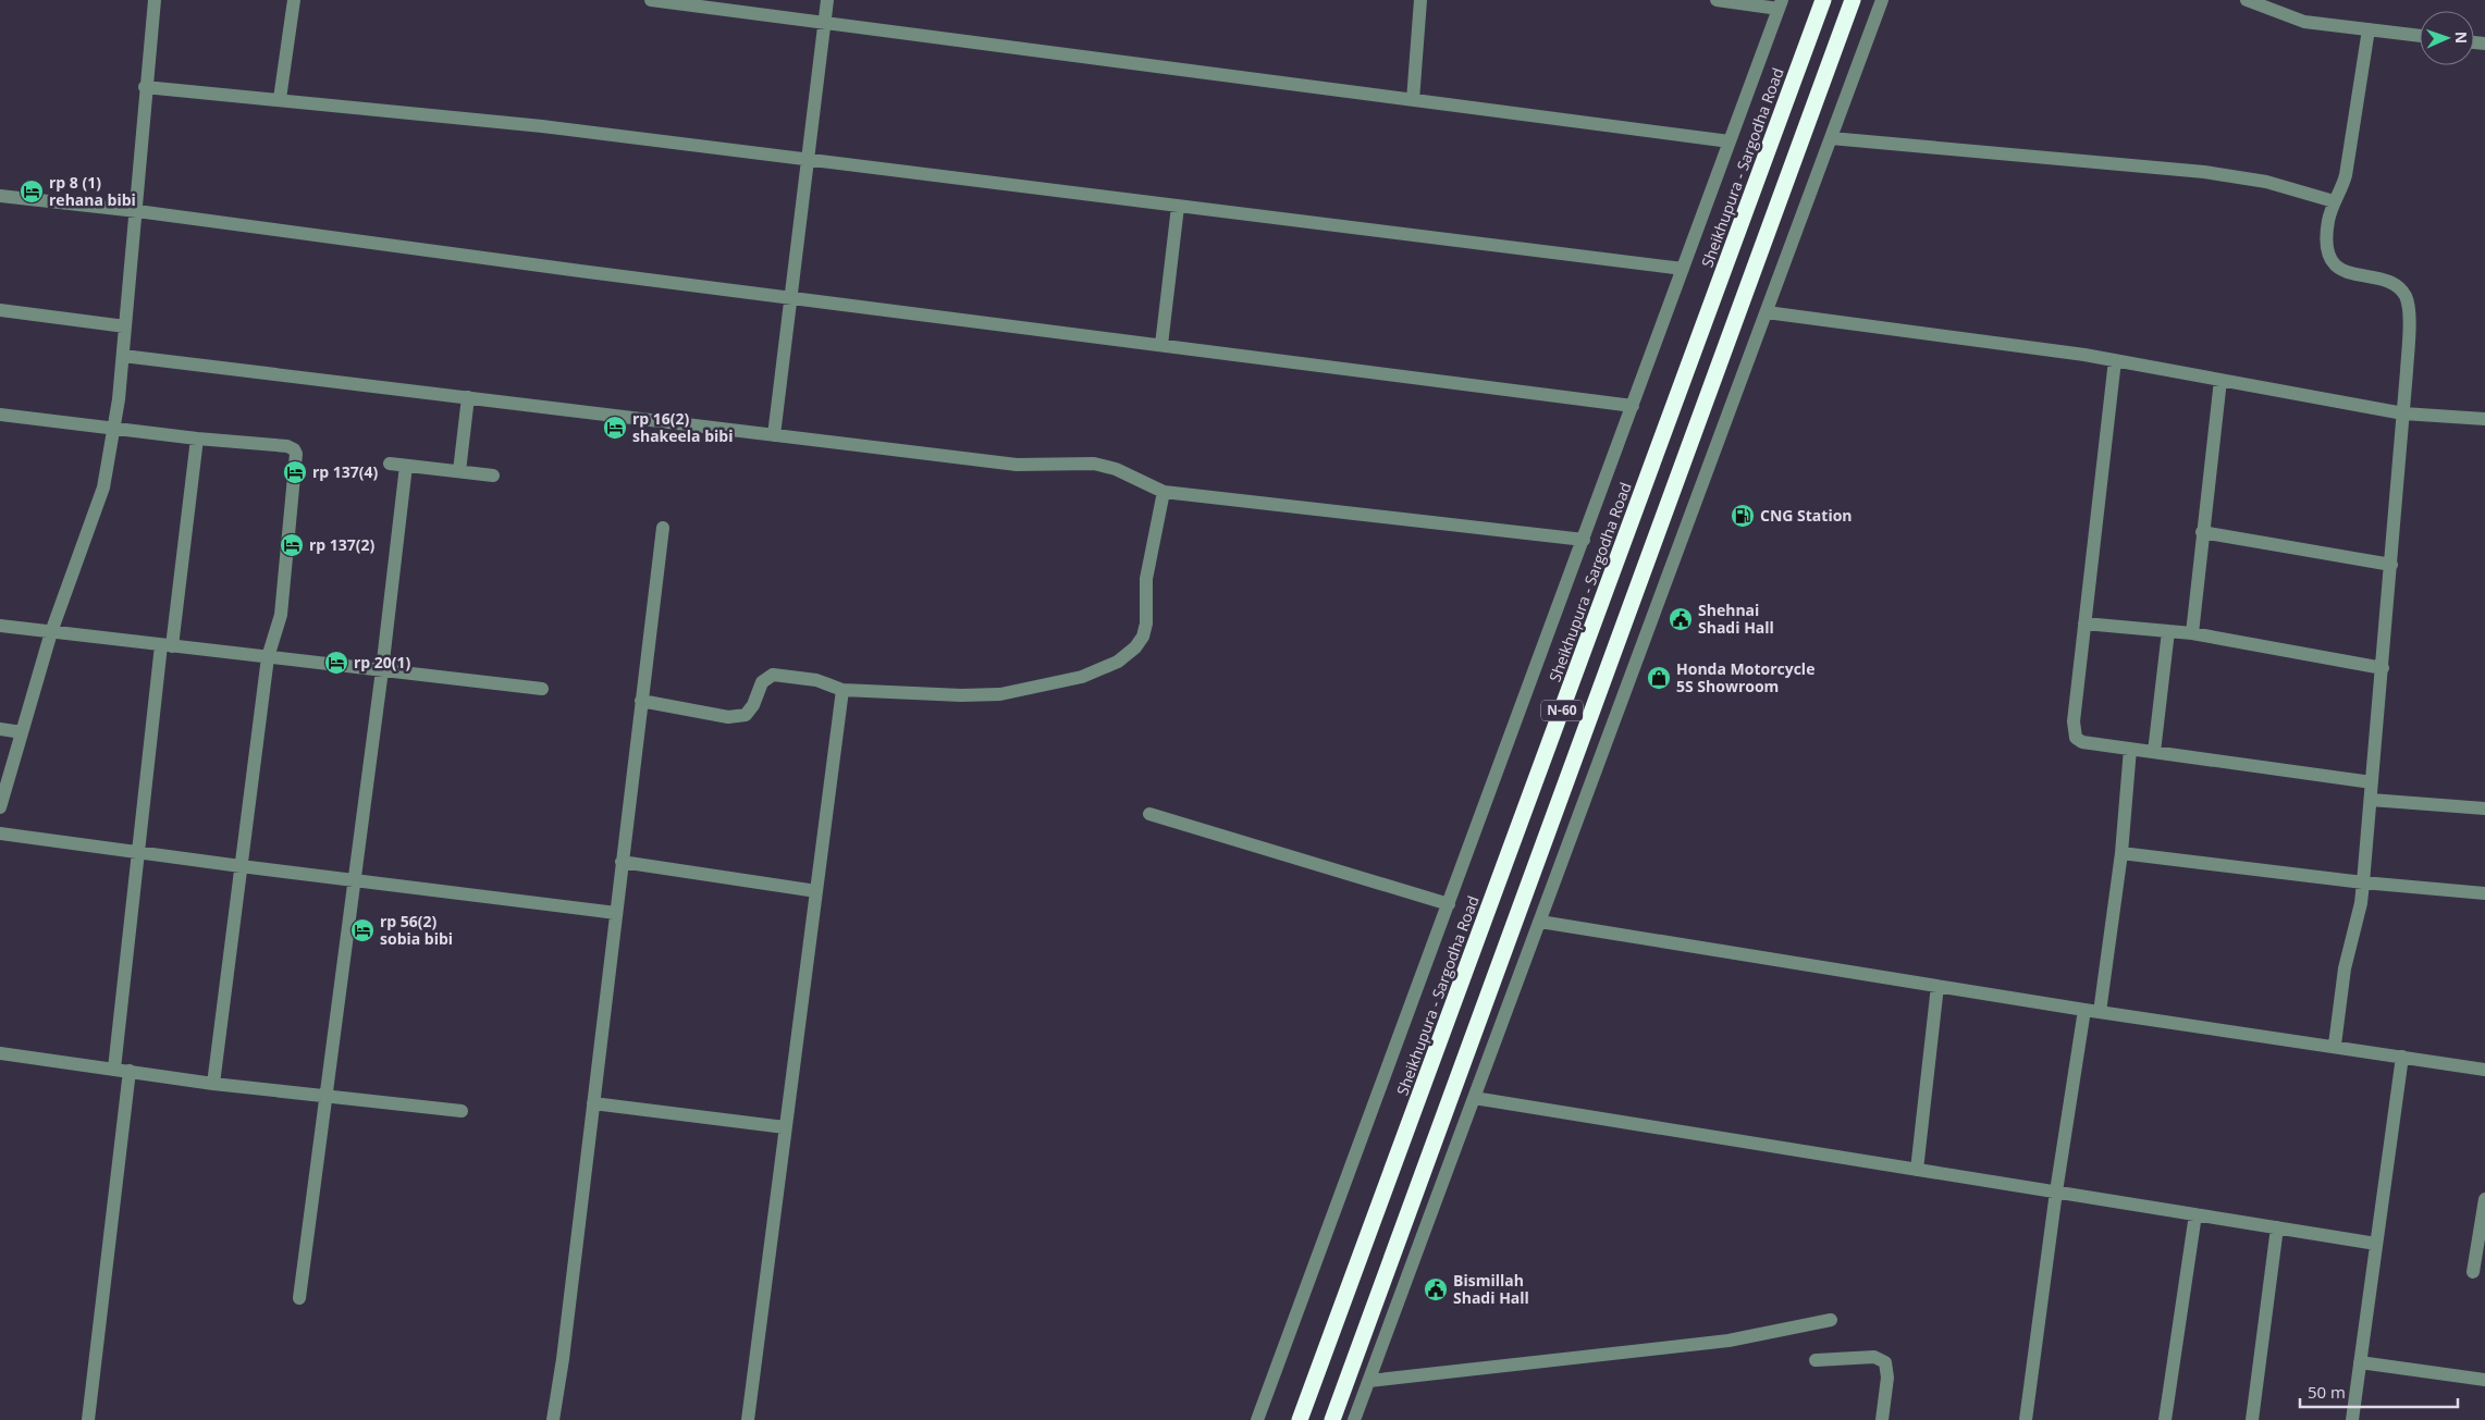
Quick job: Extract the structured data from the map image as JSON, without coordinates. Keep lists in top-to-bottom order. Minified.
{"streets":{"highway":["Sheikhupura - Sargodha Road","N-60"]},"places":{"hotel":["rp 8 (1) rehana bibi","rp 16(2) shakeela bibi","rp 137(4)","rp 137(2)","rp 20(1)","rp 56(2) sobia bibi"],"fuel station":["CNG Station"],"public building":["Shehnai Shadi Hall","Bismillah Shadi Hall"],"shop":["Honda Motorcycle 5S Showroom"]},"scale_bar":"50 m","north":"right"}
